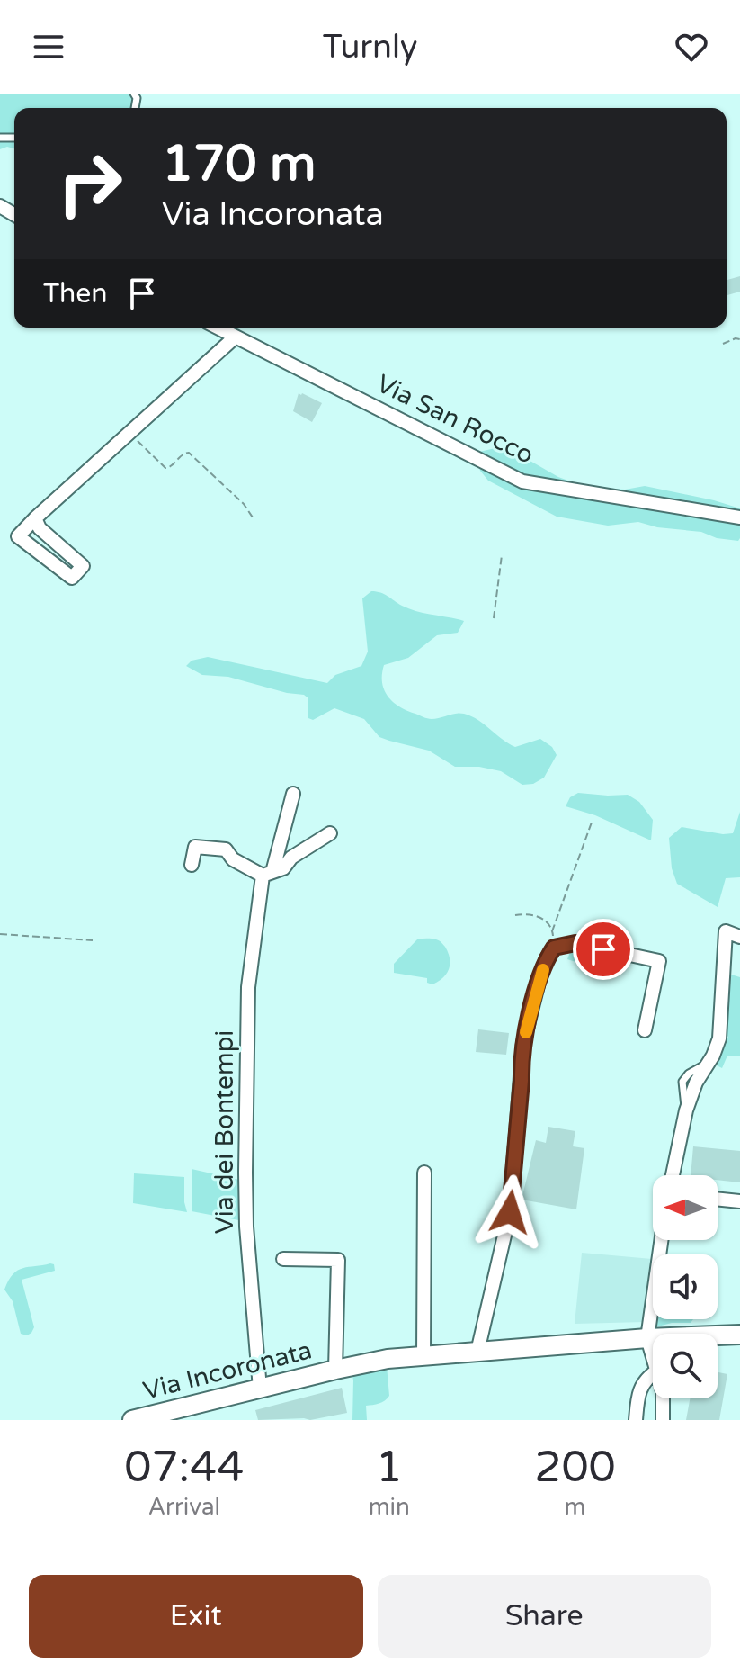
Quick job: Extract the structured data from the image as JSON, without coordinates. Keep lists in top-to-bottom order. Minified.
{"streets":{"main road":["Via Incoronata"],"street":["Via San Rocco","Via dei Bontempi"]},"crossings":[["Via dei Bontempi","Via Incoronata"]],"north":"left","page":{"header":"Turnly","turn":["170 m","Via Incoronata"],"then":"Then","eta":["07:44","Arrival","1","min","200","m"],"buttons":["Exit","Share"]}}
